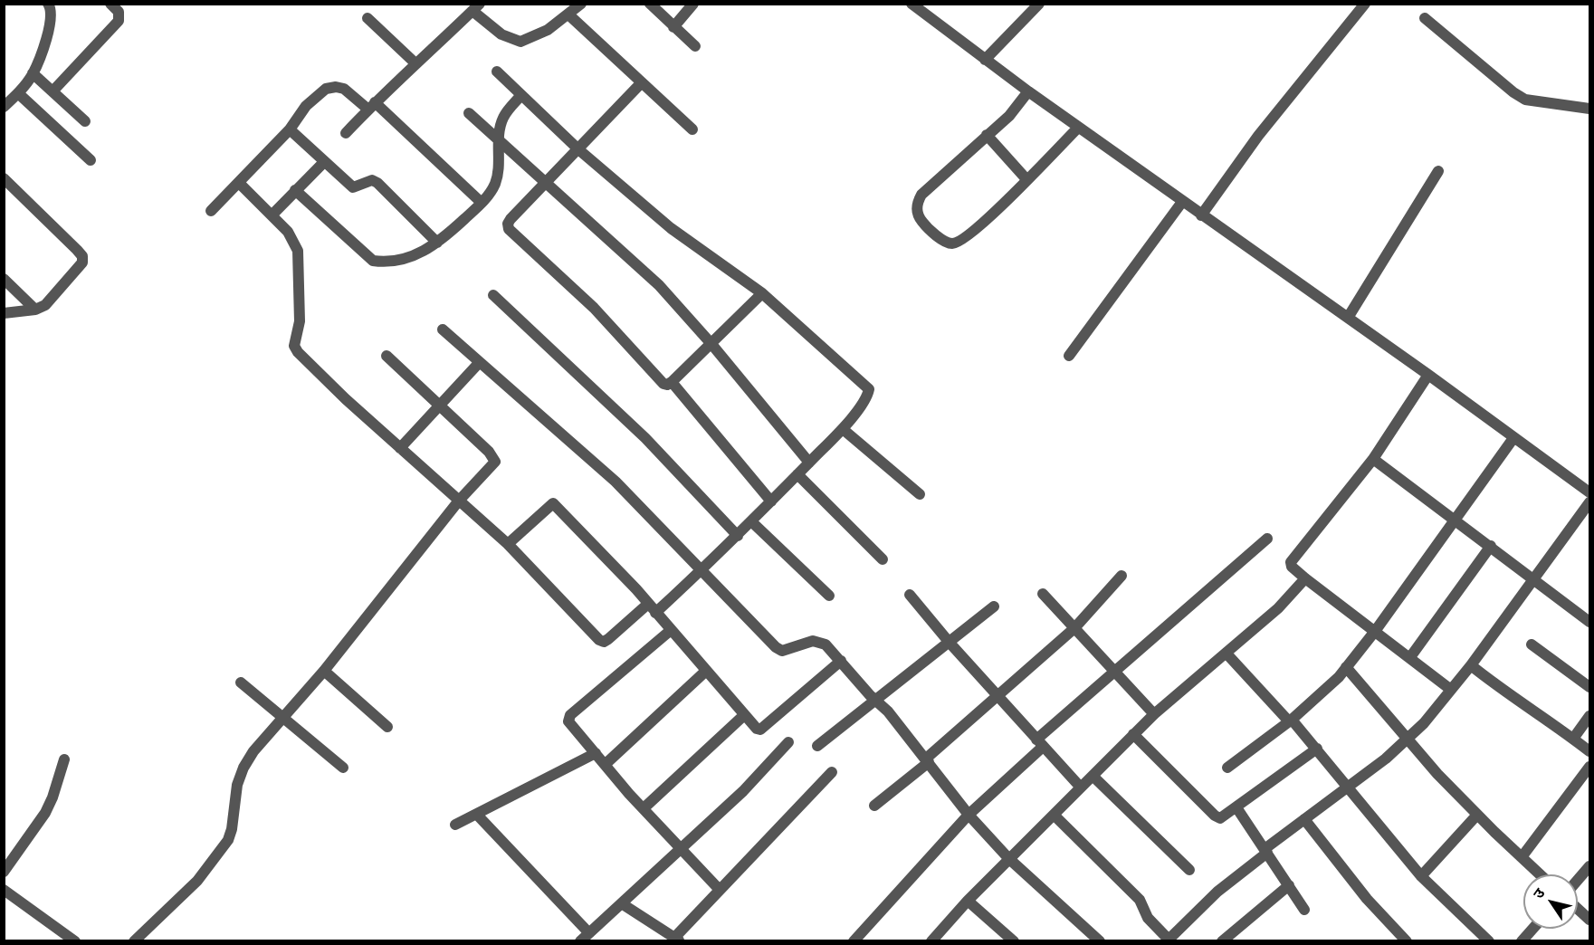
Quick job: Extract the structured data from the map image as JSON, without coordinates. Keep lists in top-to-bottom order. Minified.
{"north":"top left"}
